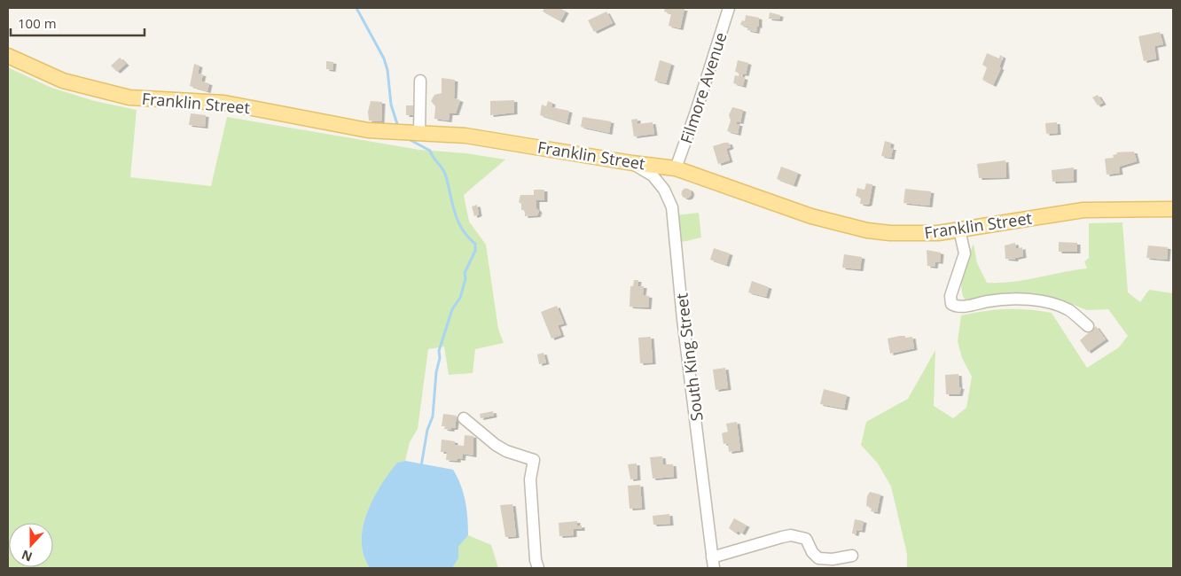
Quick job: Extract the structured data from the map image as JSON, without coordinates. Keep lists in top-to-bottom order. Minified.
{"streets":{"main road":["Franklin Street"],"street":["Filmore Avenue","South King Street"]},"crossings":[["Filmore Avenue","Franklin Street"],["Franklin Street","South King Street"]],"scale_bar":"100 m","north":"bottom"}
